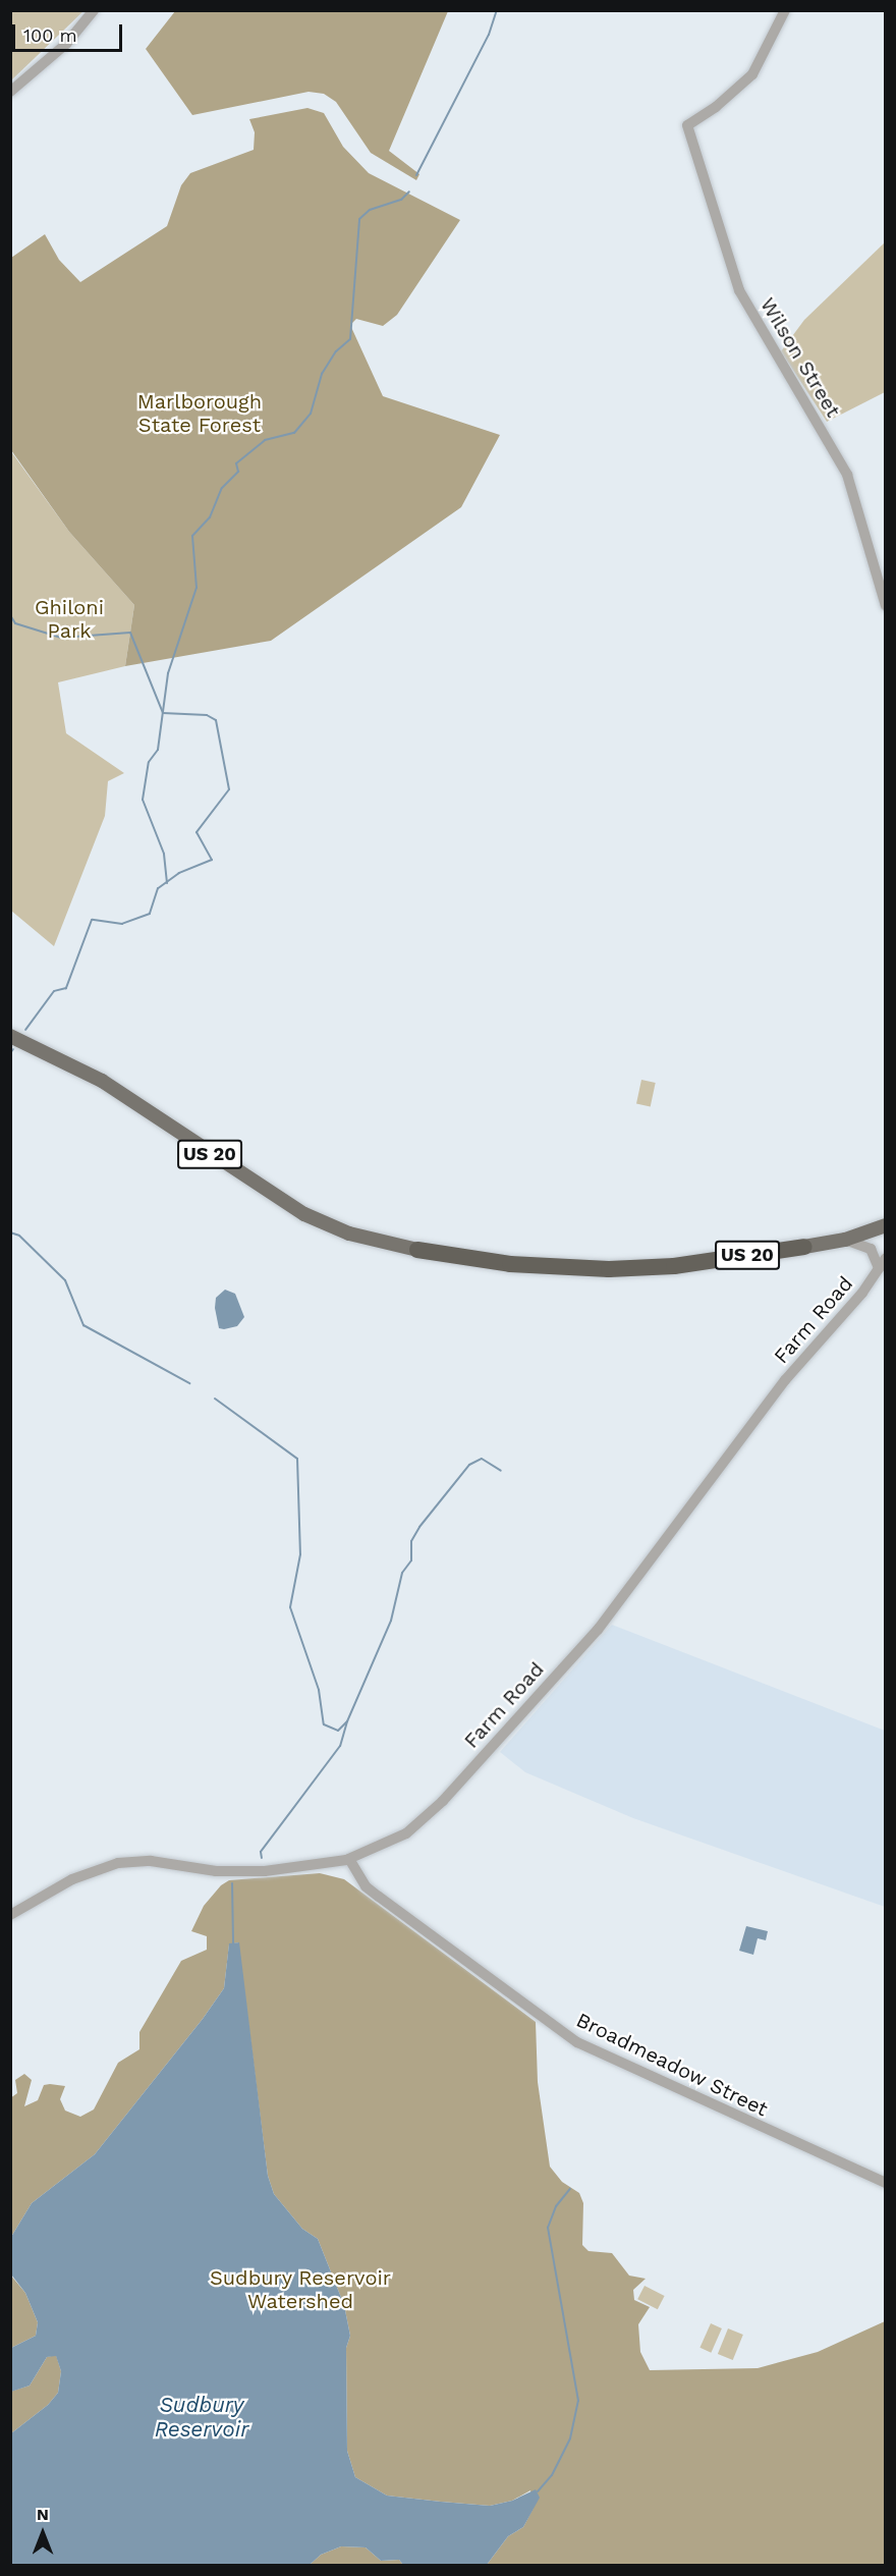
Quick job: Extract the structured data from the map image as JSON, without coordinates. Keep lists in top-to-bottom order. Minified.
{"streets":{"highway":["US 20"],"street":["Wilson Street","Farm Road","Broadmeadow Street"]},"crossings":[["US 20","Farm Road"],["Farm Road","Broadmeadow Street"]],"water":["Sudbury Reservoir"],"parks":["Marlborough State Forest","Ghiloni Park","Sudbury Reservoir Watershed"],"scale_bar":"100 m","north":"top"}
